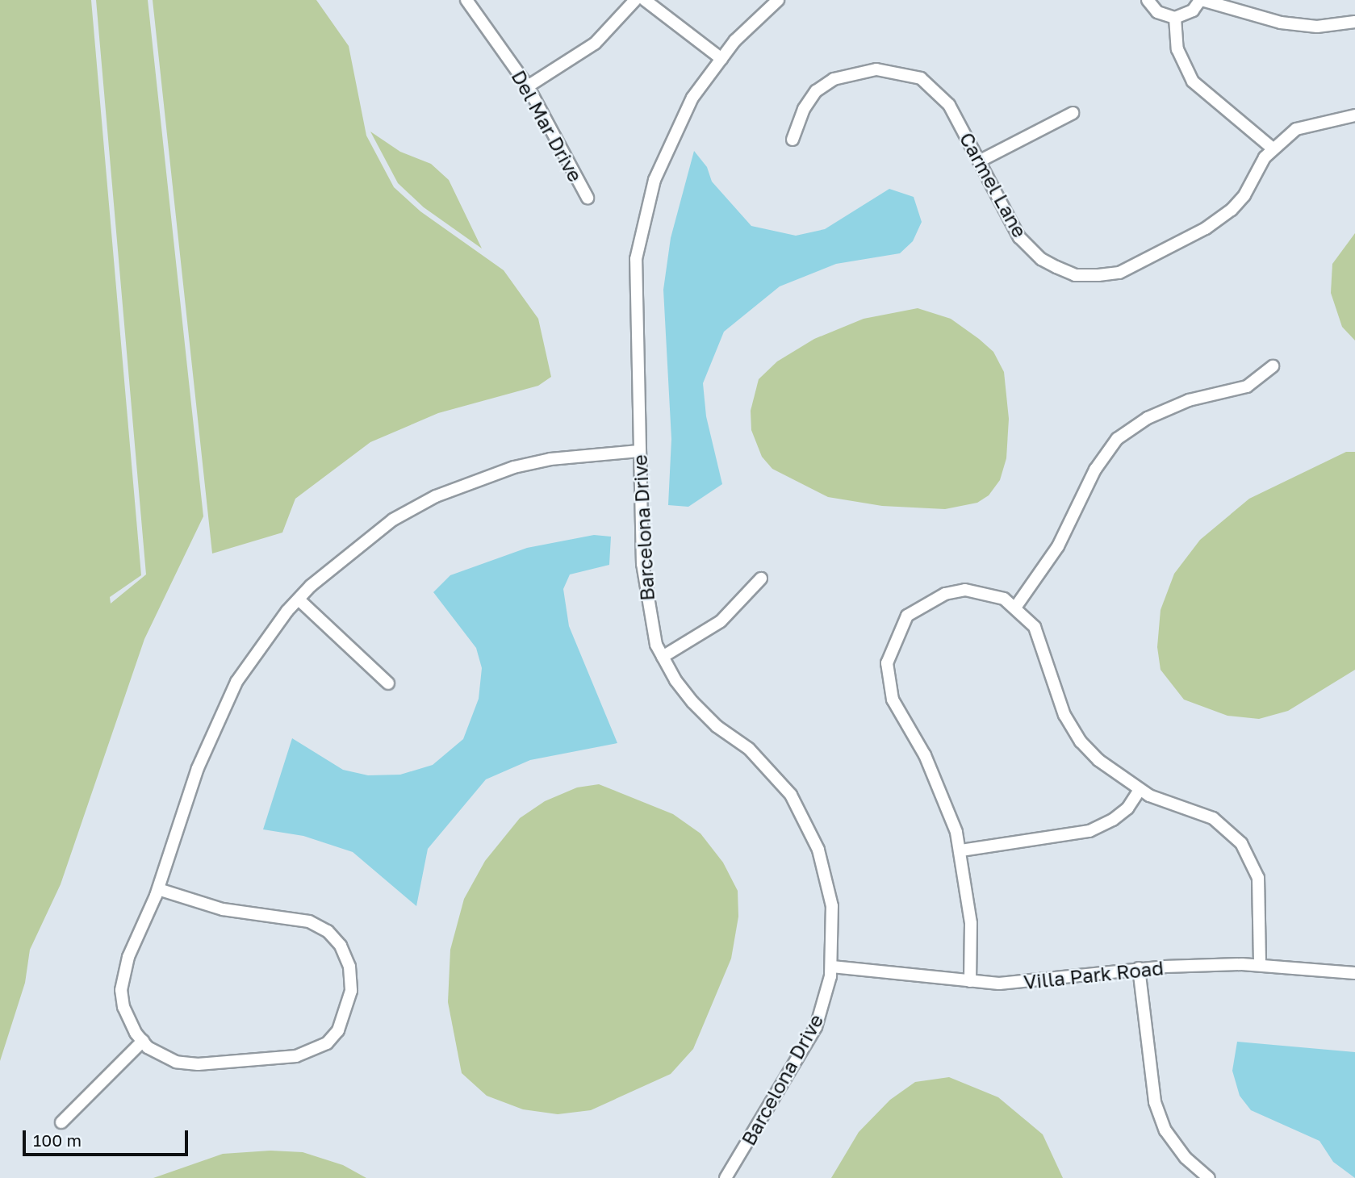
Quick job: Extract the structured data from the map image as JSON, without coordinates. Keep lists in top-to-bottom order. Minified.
{"streets":{"street":["Del Mar Drive","Carmel Lane","Barcelona Drive","Villa Park Road"]},"crossings":[["Barcelona Drive","Villa Park Road"]],"scale_bar":"100 m"}
